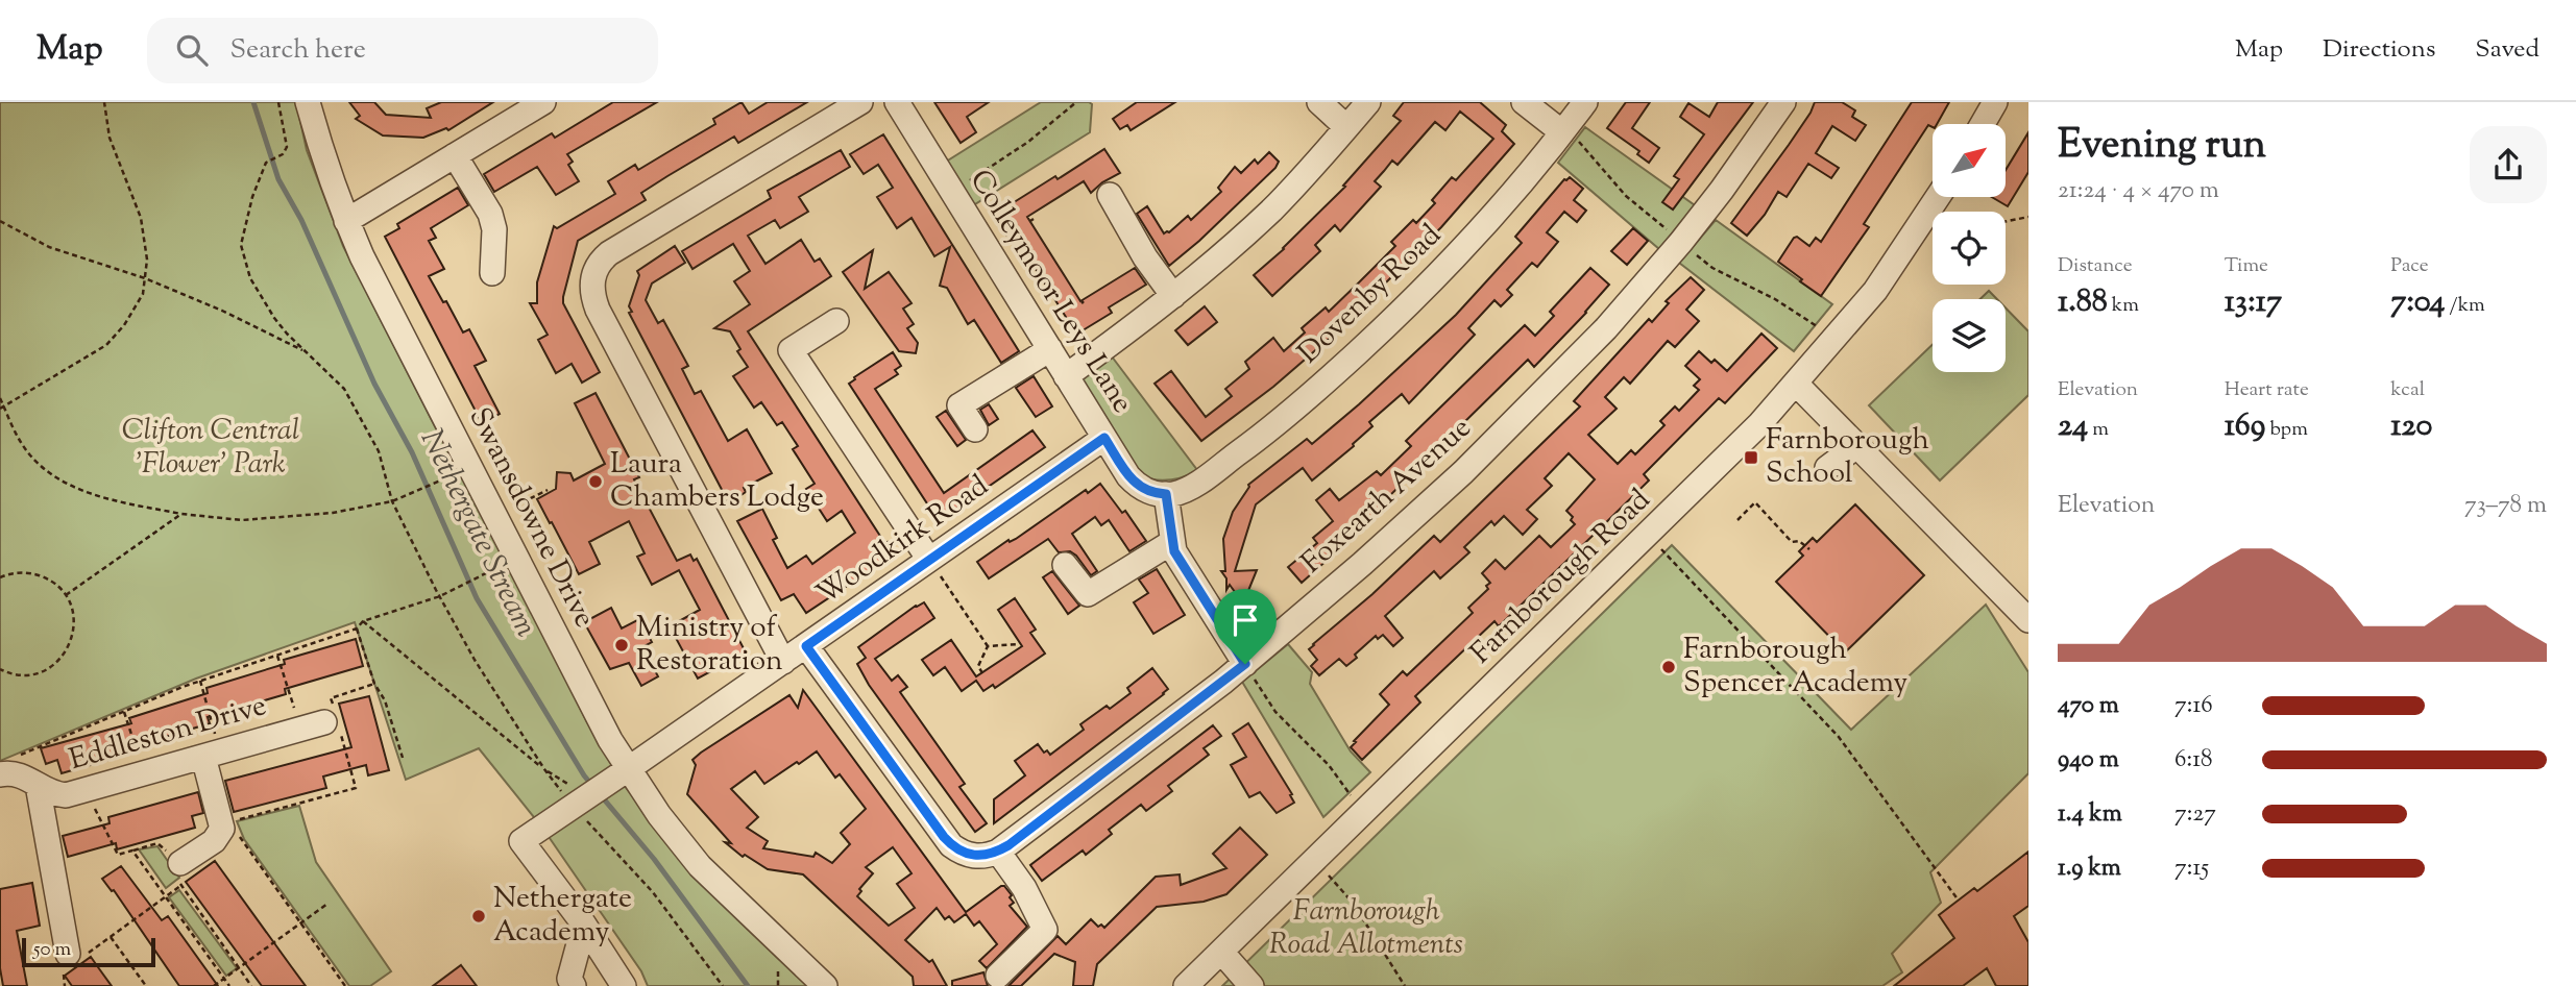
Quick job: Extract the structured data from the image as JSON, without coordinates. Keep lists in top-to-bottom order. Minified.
{"streets":{"street":["Colleymoor Leys Lane","Dovenby Road","Foxearth Avenue","Swansdowne Drive","Woodkirk Road","Farnborough Road","Eddleston Drive"]},"crossings":[["Colleymoor Leys Lane","Dovenby Road"],["Colleymoor Leys Lane","Woodkirk Road"],["Swansdowne Drive","Woodkirk Road"]],"water":["Nethergate Stream"],"parks":["Clifton Central 'Flower' Park","Farnborough Road Allotments"],"places":{"transit":["Farnborough School"],"other":["Laura Chambers Lodge","Ministry of Restoration","Farnborough Spencer Academy","Nethergate Academy"]},"scale_bar":"50 m","north":"top right","page":{"header":"Map","search":"Search here","nav":["Map","Directions","Saved"],"heading":["Evening run","21:24 · 4 × 470 m"],"stats":[["Distance","1.88 km"],["Time","13:17"],["Pace","7:04 /km"],["Elevation","24 m"],["Heart rate","169 bpm"],["kcal","120"]],"chart":["Elevation","73–78 m"],"list":[{"name":"470 m","note":"7:16"},{"name":"940 m","note":"6:18"},{"name":"1.4 km","note":"7:27"},{"name":"1.9 km","note":"7:15"}],"scale":"50 m"}}
